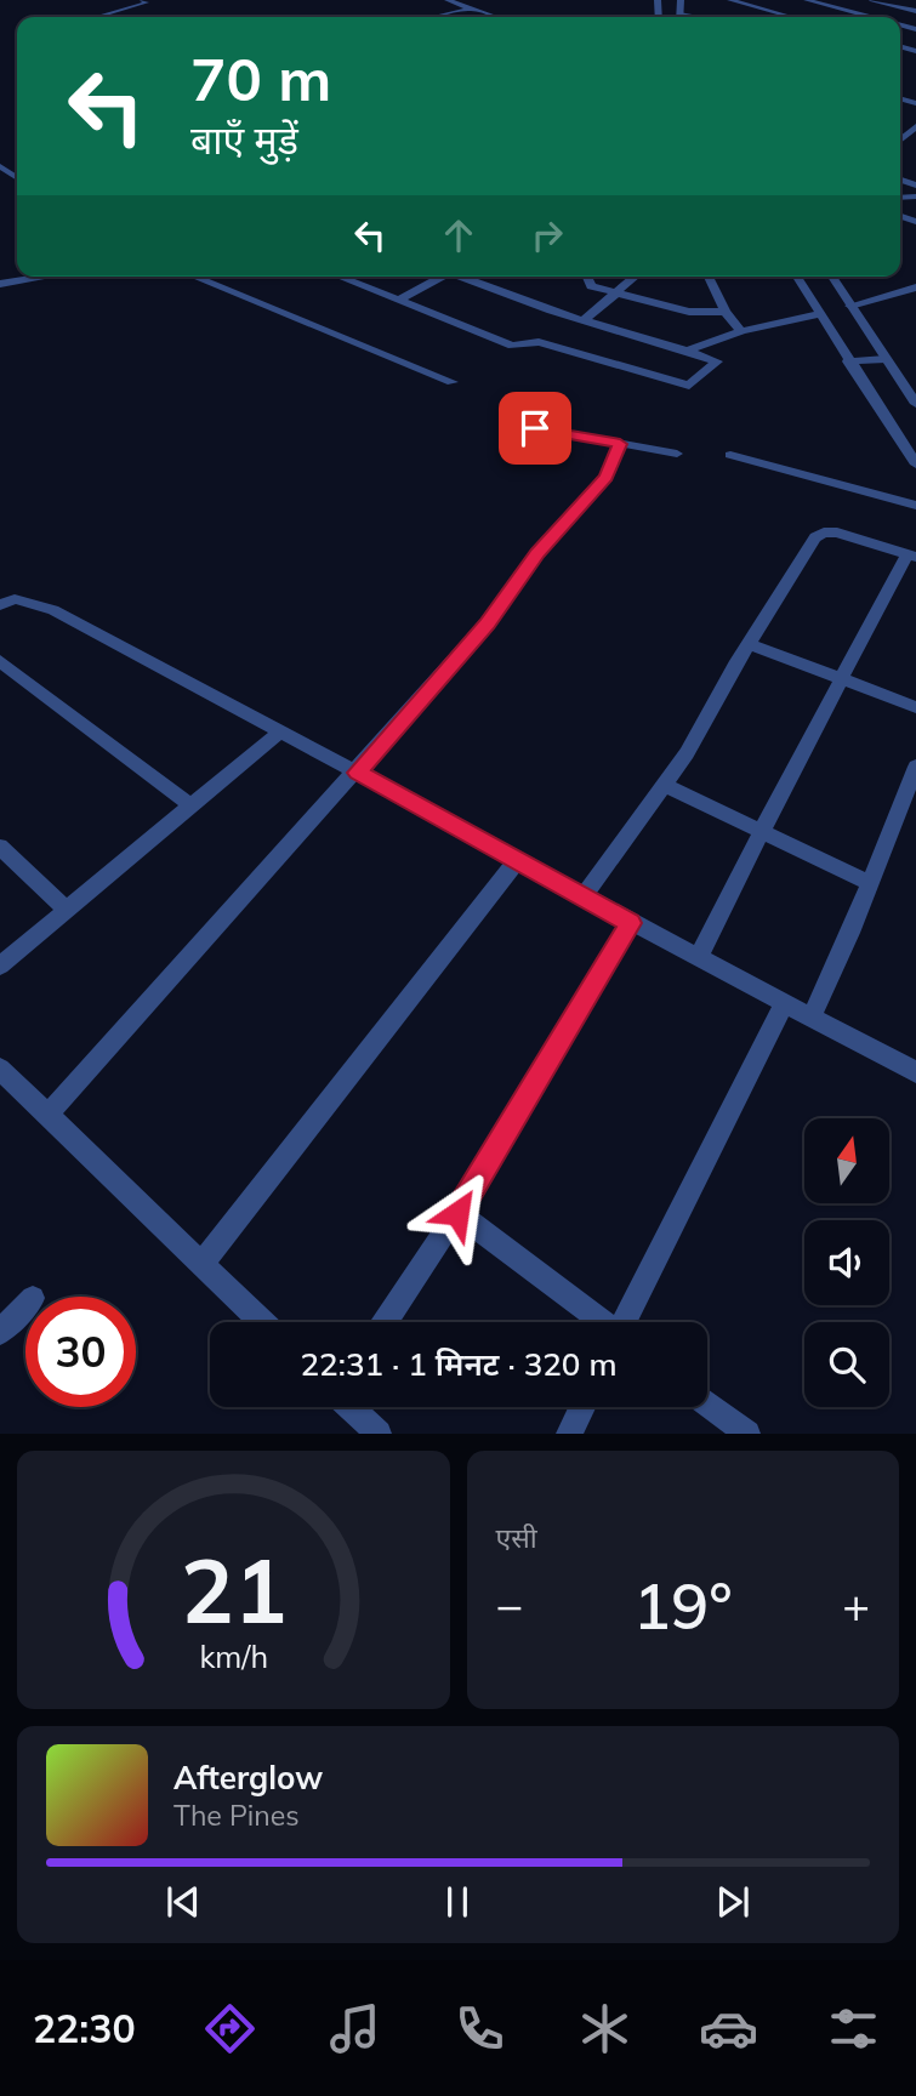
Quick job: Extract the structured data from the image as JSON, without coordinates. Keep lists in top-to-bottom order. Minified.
{"north":"top","page":{"turn":["70 m","बाएँ मुड़ें"],"limit":"30","trip":"22:31 · 1 मिनट · 320 m","tile":"एसी","heat":["−","19°","+"],"song":["Afterglow","The Pines"],"tabs":"22:30","gauge":["21","km/h"]}}
